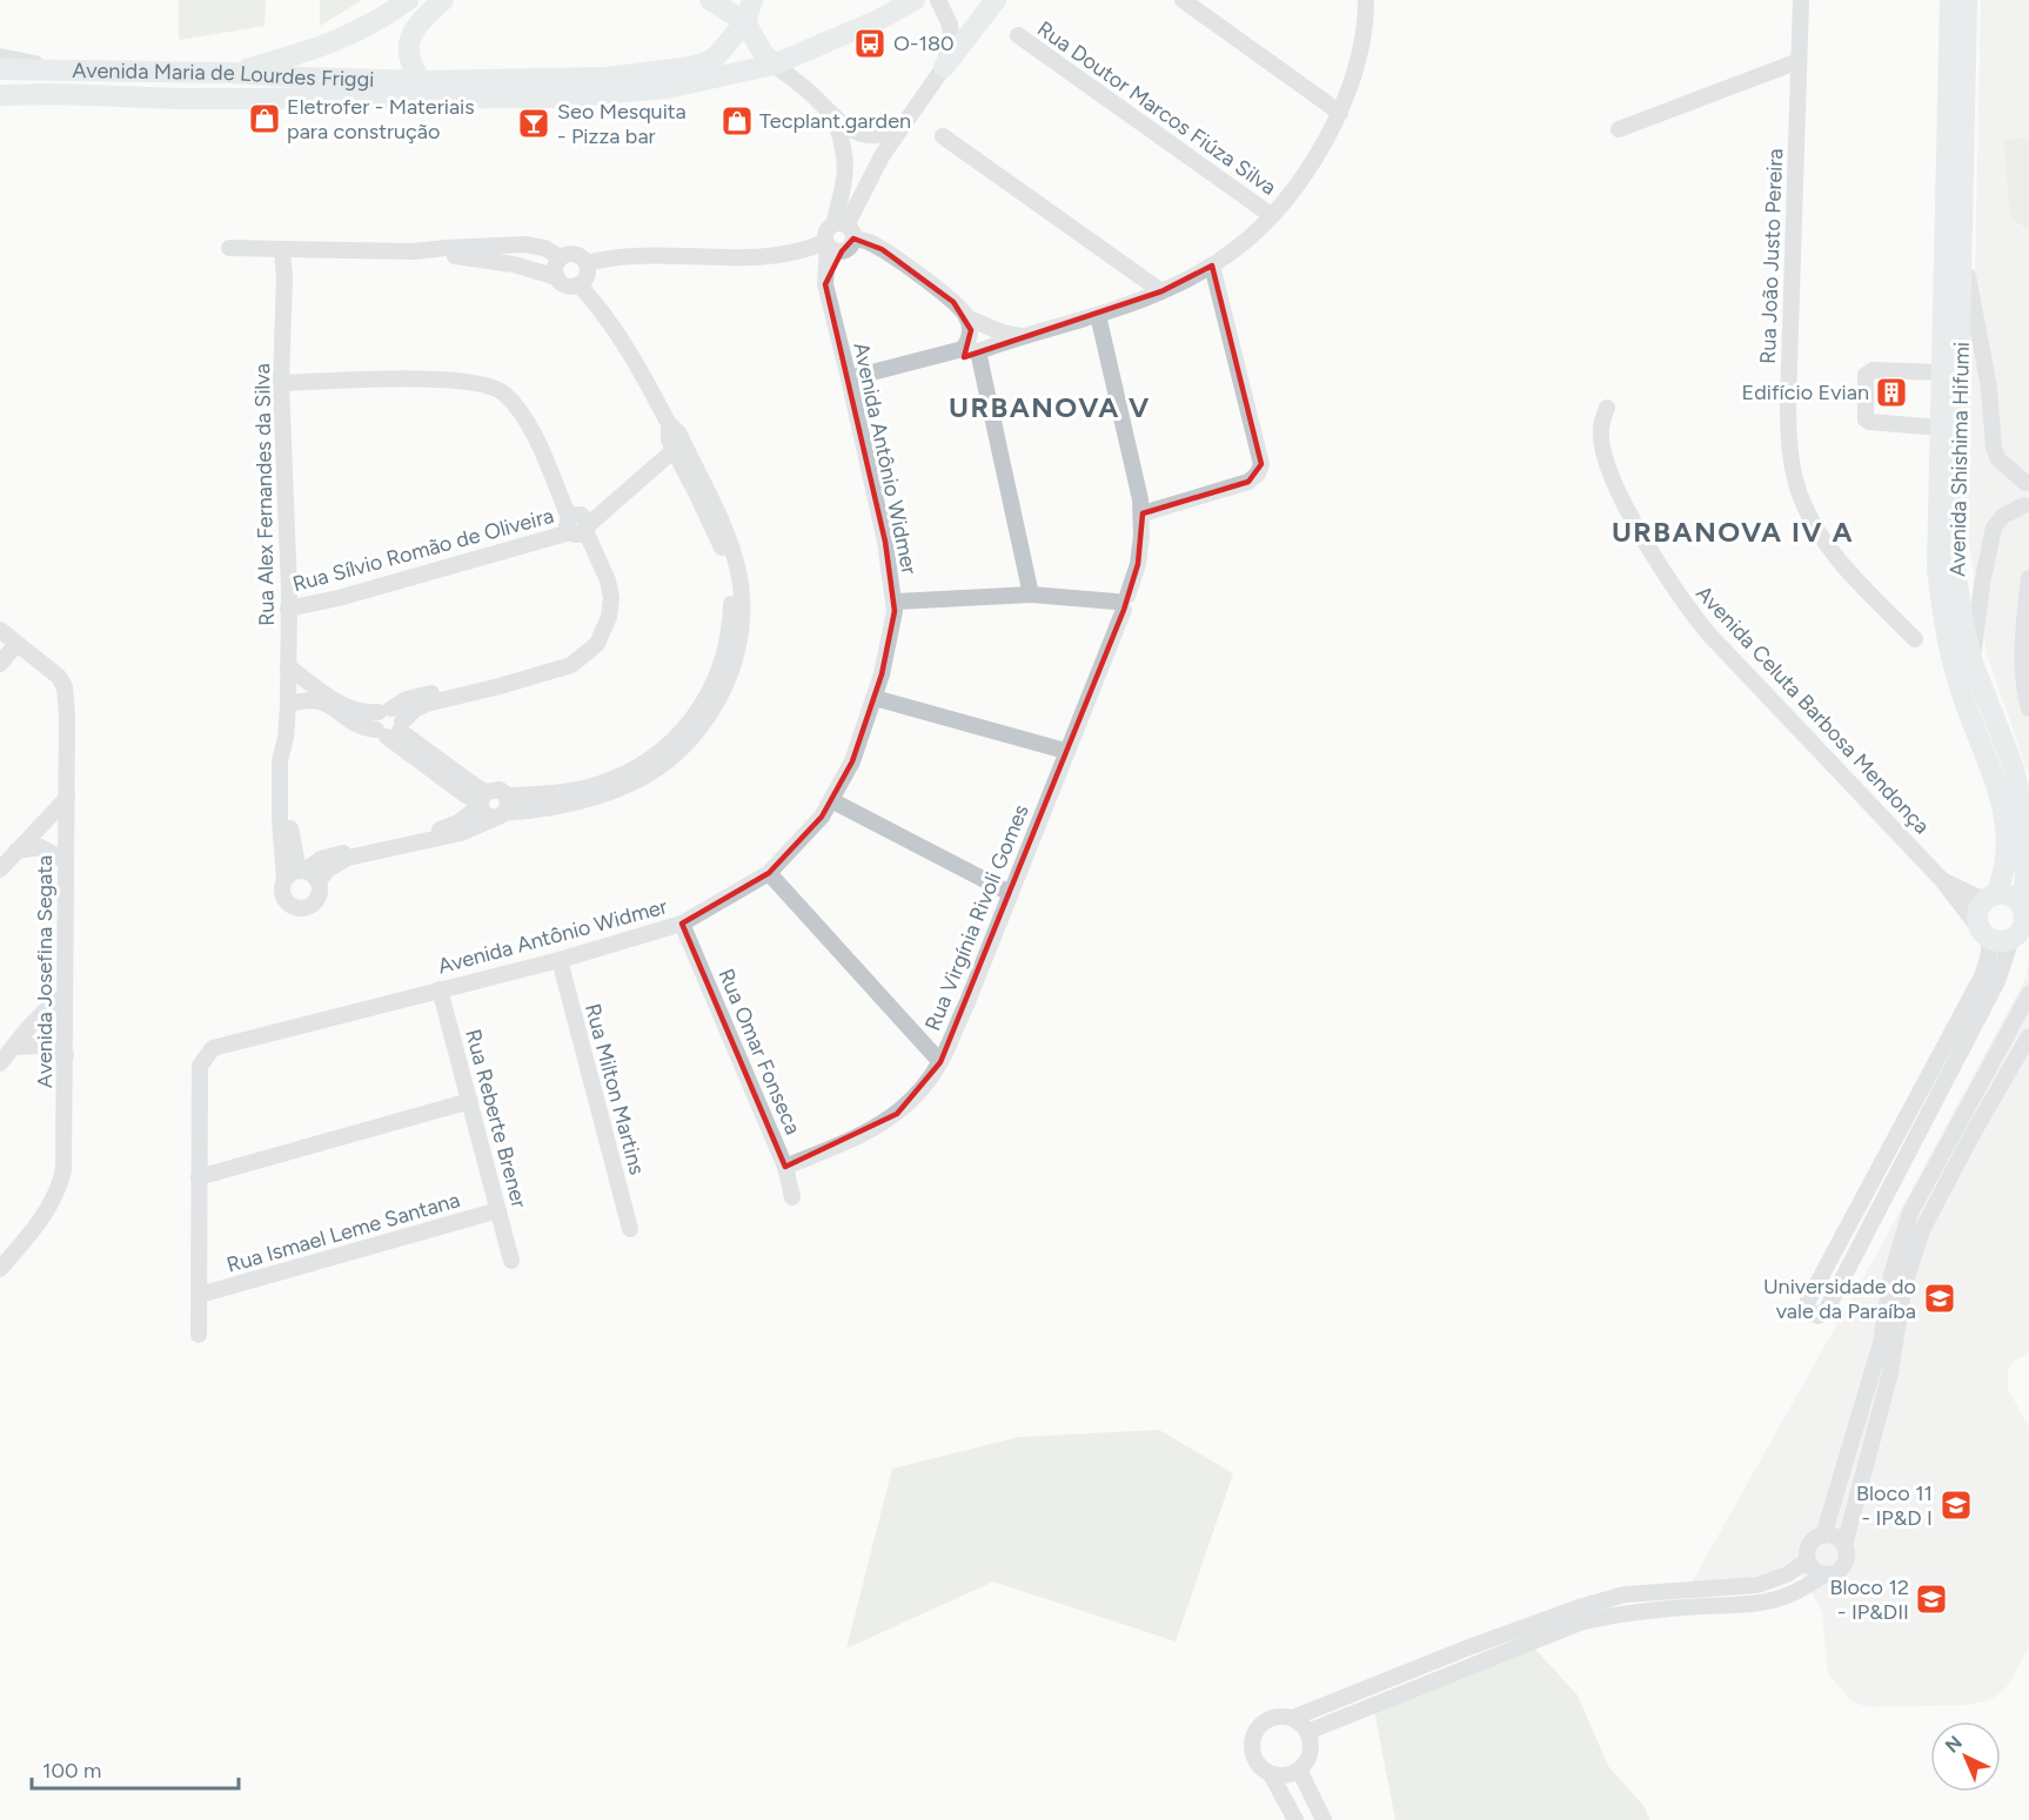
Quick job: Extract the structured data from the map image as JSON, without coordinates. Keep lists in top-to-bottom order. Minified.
{"streets":{"street":["Avenida Maria de Lourdes Friggi","Rua Doutor Marcos Fiúza Silva","Rua João Justo Pereira","Avenida Antônio Widmer","Avenida Shishima Hifumi","Rua Alex Fernandes da Silva","Rua Sílvio Romão de Oliveira","Avenida Celuta Barbosa Mendonça","Rua Virgínia Rivoli Gomes","Avenida Josefina Segata","Rua Omar Fonseca","Rua Milton Martins","Rua Reberte Brener","Rua Ismael Leme Santana"]},"crossings":[["Avenida Antônio Widmer","Rua Omar Fonseca"],["Avenida Antônio Widmer","Rua Milton Martins"],["Avenida Antônio Widmer","Rua Reberte Brener"],["Avenida Antônio Widmer","Rua Ismael Leme Santana"],["Avenida Shishima Hifumi","Avenida Celuta Barbosa Mendonça"],["Rua Alex Fernandes da Silva","Rua Sílvio Romão de Oliveira"],["Rua Virgínia Rivoli Gomes","Rua Omar Fonseca"],["Rua Reberte Brener","Rua Ismael Leme Santana"]],"districts":["URBANOVA V","URBANOVA IV A"],"places":{"bus stop":["O-180"],"shop":["Eletrofer - Materiais para construção","Tecplant.garden"],"bar":["Seo Mesquita - Pizza bar"],"building":["Edifício Evian"],"school or university":["Universidade do vale da Paraíba","Bloco 11 - IP&D I","Bloco 12 - IP&DII"]},"scale_bar":"100 m","north":"top left"}
